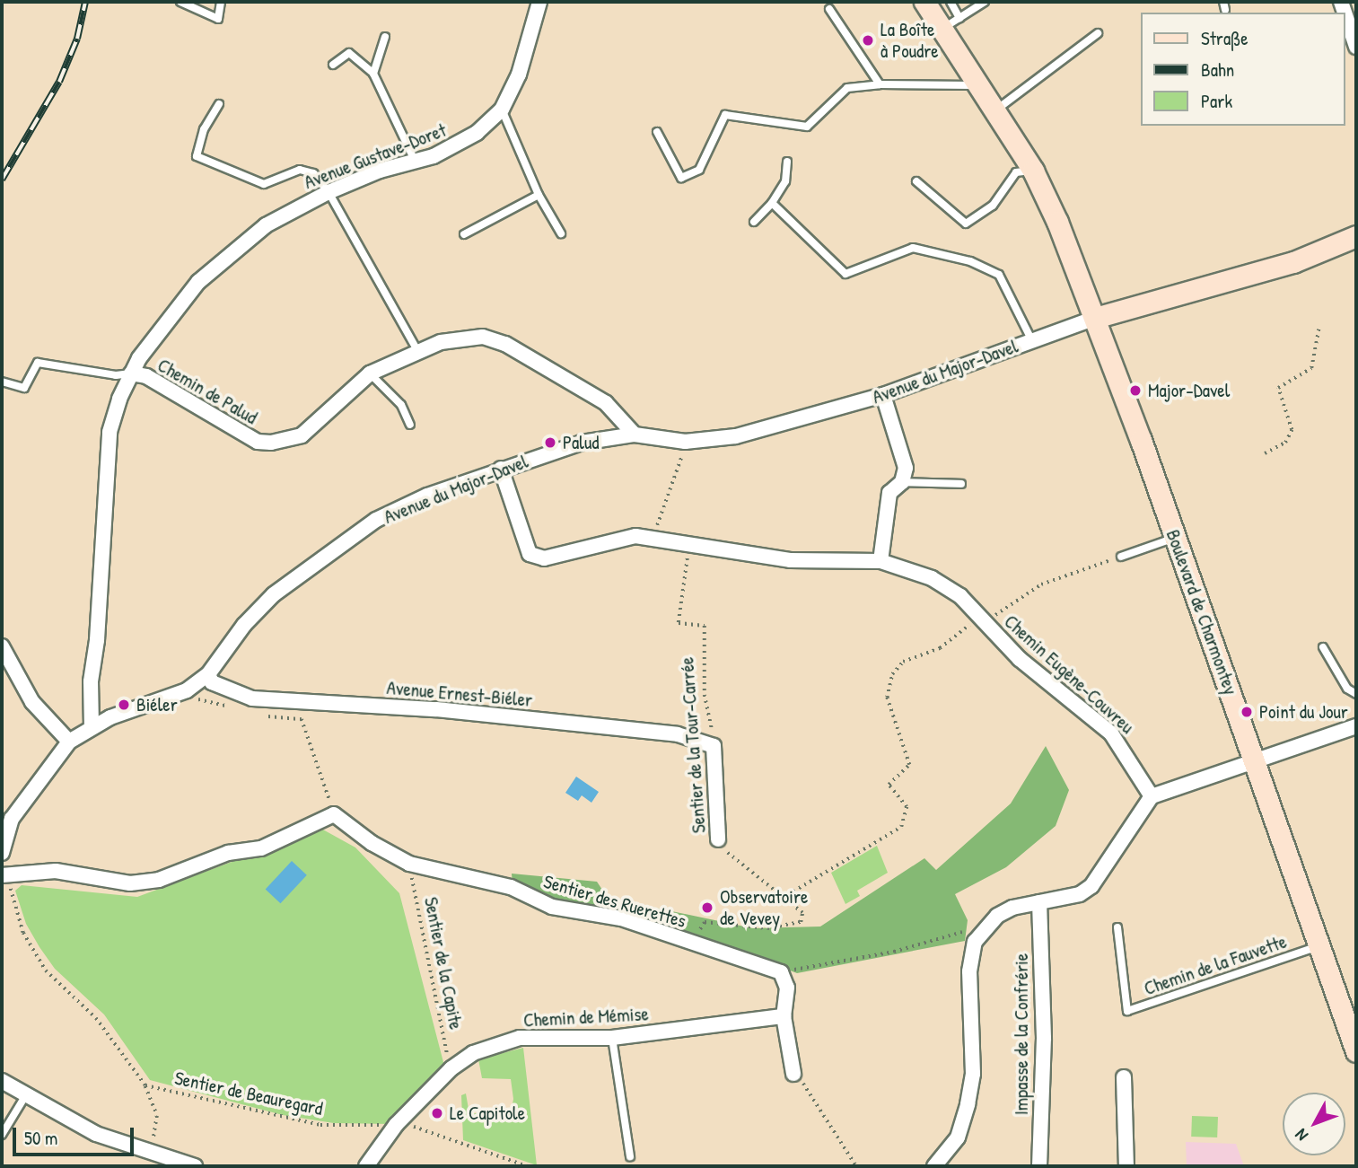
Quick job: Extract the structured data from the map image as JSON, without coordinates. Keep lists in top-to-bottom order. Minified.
{"streets":{"street":["Avenue Gustave-Doret","Avenue du Major-Davel","Chemin de Palud","Boulevard de Charmontey","Chemin Eugène-Couvreu","Avenue Ernest-Biéler","Sentier de la Tour-Carrée","Sentier des Ruerettes","Chemin de Mémise","Impasse de la Confrérie"],"lane":["Chemin de la Fauvette"],"path":["Sentier de la Capite","Sentier de Beauregard"]},"crossings":[["Avenue Gustave-Doret","Chemin de Palud"],["Avenue du Major-Davel","Chemin de Palud"],["Avenue du Major-Davel","Boulevard de Charmontey"],["Avenue du Major-Davel","Chemin Eugène-Couvreu"],["Avenue du Major-Davel","Avenue Ernest-Biéler"],["Boulevard de Charmontey","Chemin de la Fauvette"],["Chemin Eugène-Couvreu","Sentier de la Tour-Carrée"],["Avenue Ernest-Biéler","Sentier de la Tour-Carrée"],["Sentier de la Tour-Carrée","Sentier des Ruerettes"],["Sentier des Ruerettes","Sentier de la Capite"],["Sentier de la Capite","Chemin de Mémise"],["Chemin de Mémise","Sentier de Beauregard"]],"places":["La Boîte à Poudre","Major-Davel","Palud","Biéler","Point du Jour","Observatoire de Vevey","Le Capitole"],"legend":["Straße","Bahn","Park"],"scale_bar":"50 m","north":"bottom left"}
